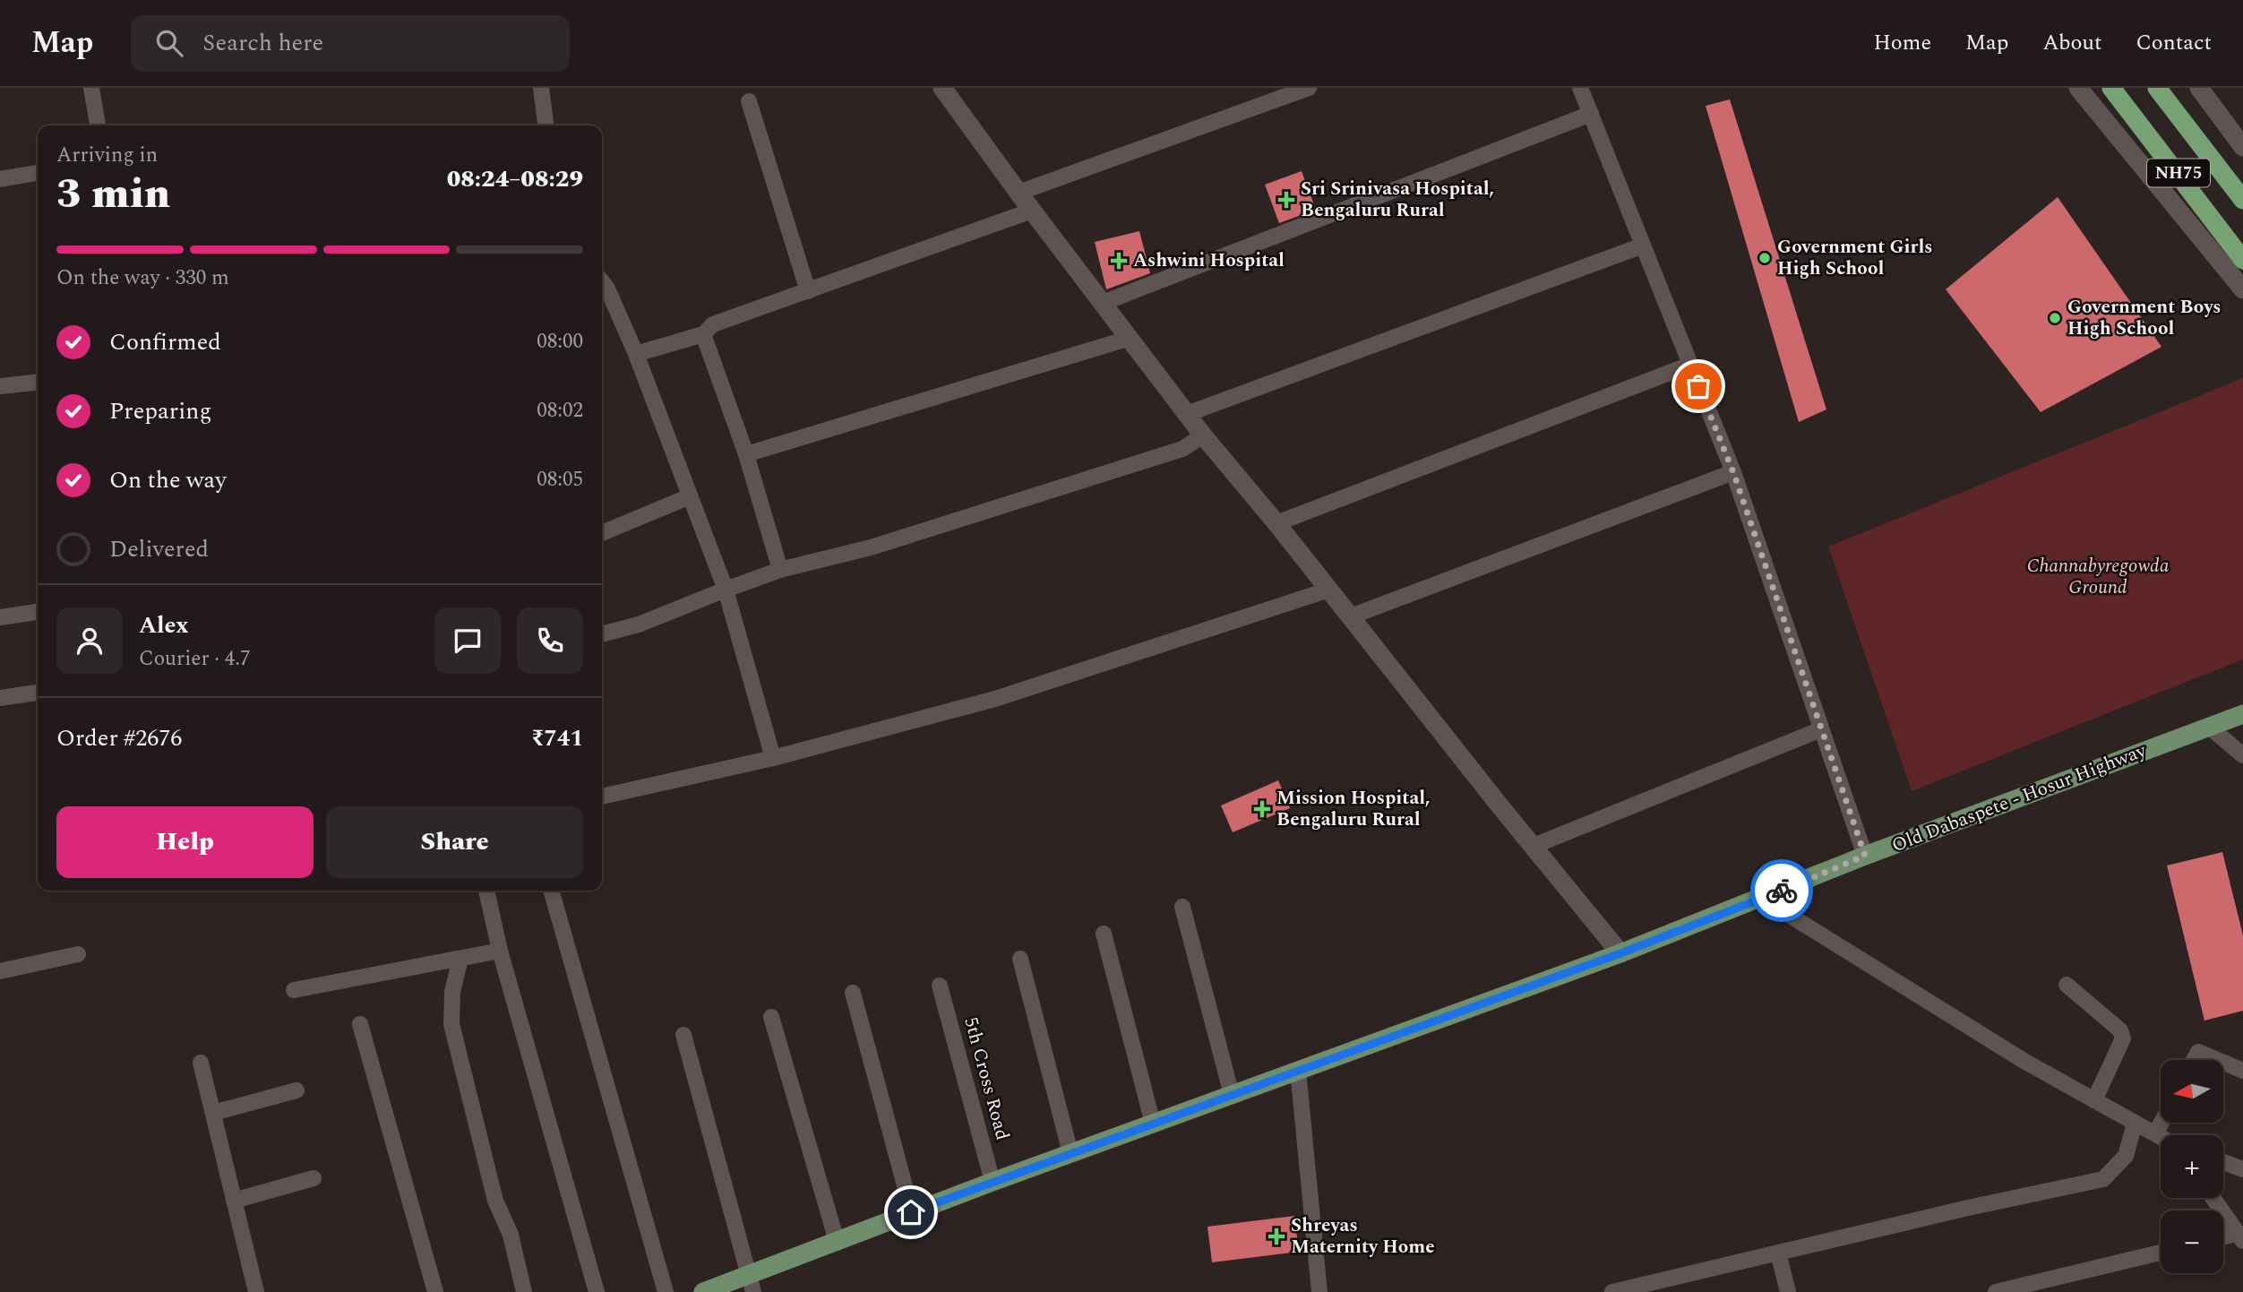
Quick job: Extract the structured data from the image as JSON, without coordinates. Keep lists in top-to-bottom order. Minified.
{"streets":{"highway":["NH75"],"main road":["Old Dabaspete - Hosur Highway"],"street":["5th Cross Road"]},"crossings":[["Old Dabaspete - Hosur Highway","5th Cross Road"]],"parks":["Channabyregowda Ground"],"places":{"health":["Sri Srinivasa Hospital, Bengaluru Rural","Ashwini Hospital","Mission Hospital, Bengaluru Rural","Shreyas Maternity Home"],"other":["Government Girls High School","Government Boys High School"]},"north":"left","page":{"header":"Map","search":"Search here","nav":["Home","Map","About","Contact"],"heading":["3 min","Arriving in","08:24–08:29"],"panel":["Alex","Courier · 4.7","Order #2676","₹741"],"bar":"On the way · 330 m","list":[["Confirmed","08:00"],["Preparing","08:02"],["On the way","08:05"],"Delivered"],"buttons":["Help","Share"],"map_buttons":["+","−"]}}
